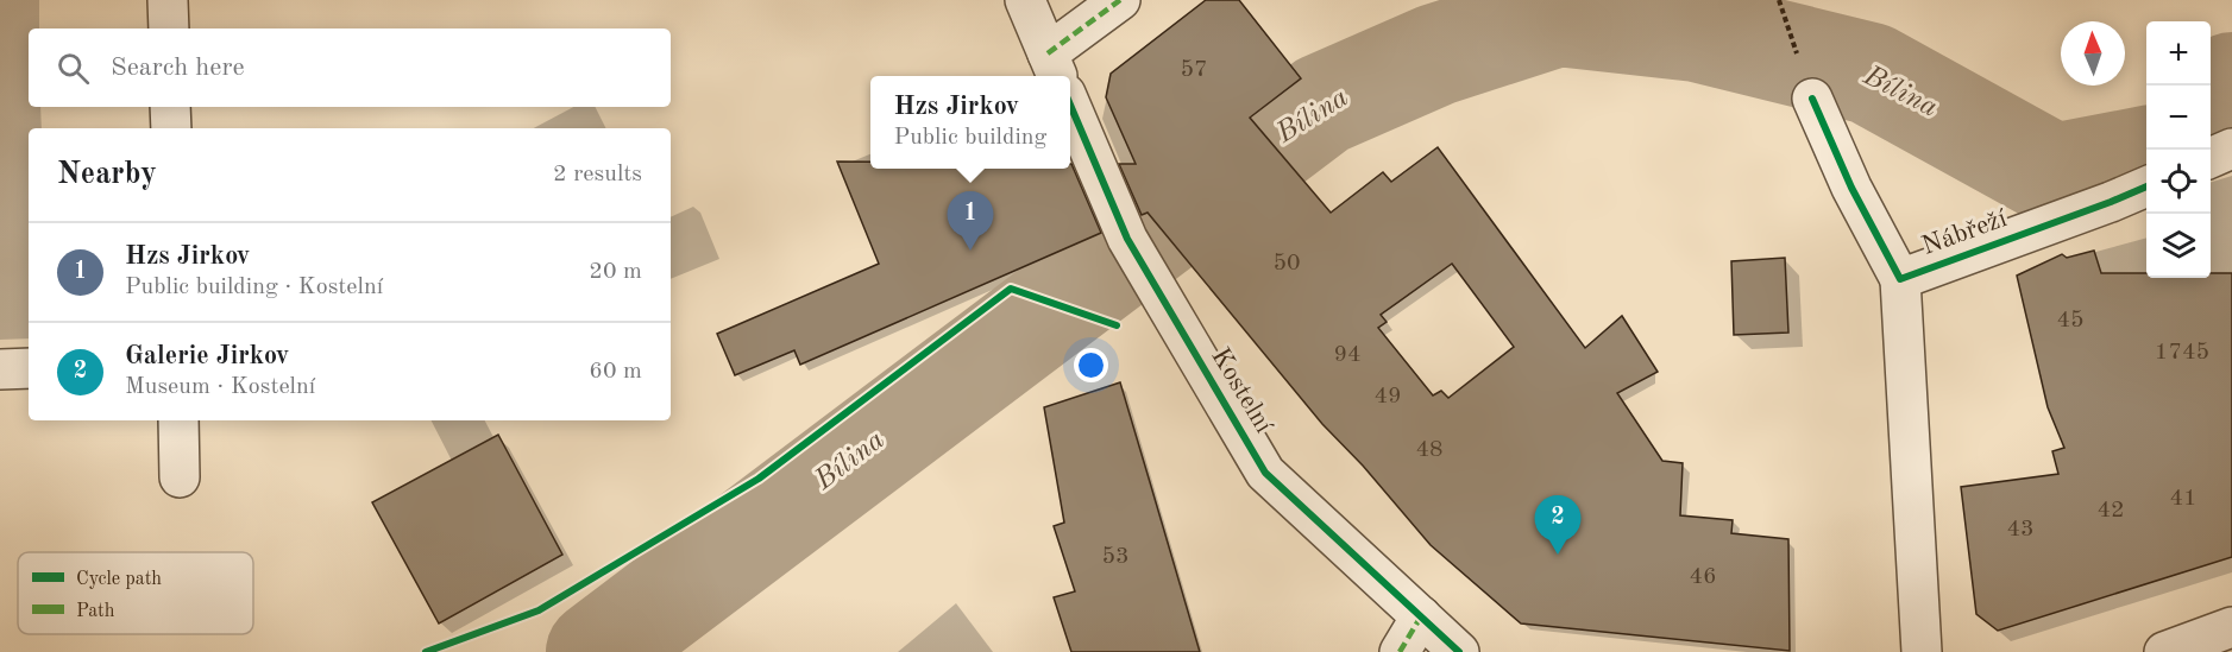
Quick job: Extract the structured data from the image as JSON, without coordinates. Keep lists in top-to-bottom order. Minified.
{"streets":{"street":["Nábřeží","Kostelní"]},"water":["Bílina"],"house_numbers":["57","50","45","1745","94","49","48","41","42","43","53","46"],"legend":["Cycle path","Path"],"north":"top","page":{"map_buttons":["+","−"],"search":"Search here","popup":["Hzs Jirkov","Public building"],"heading":["Nearby","2 results"],"pins":["1","2"],"list":[{"mark":"1","name":"Hzs Jirkov","note":"Public building · Kostelní","value":"20 m"},{"mark":"2","name":"Galerie Jirkov","note":"Museum · Kostelní","value":"60 m"}]}}
